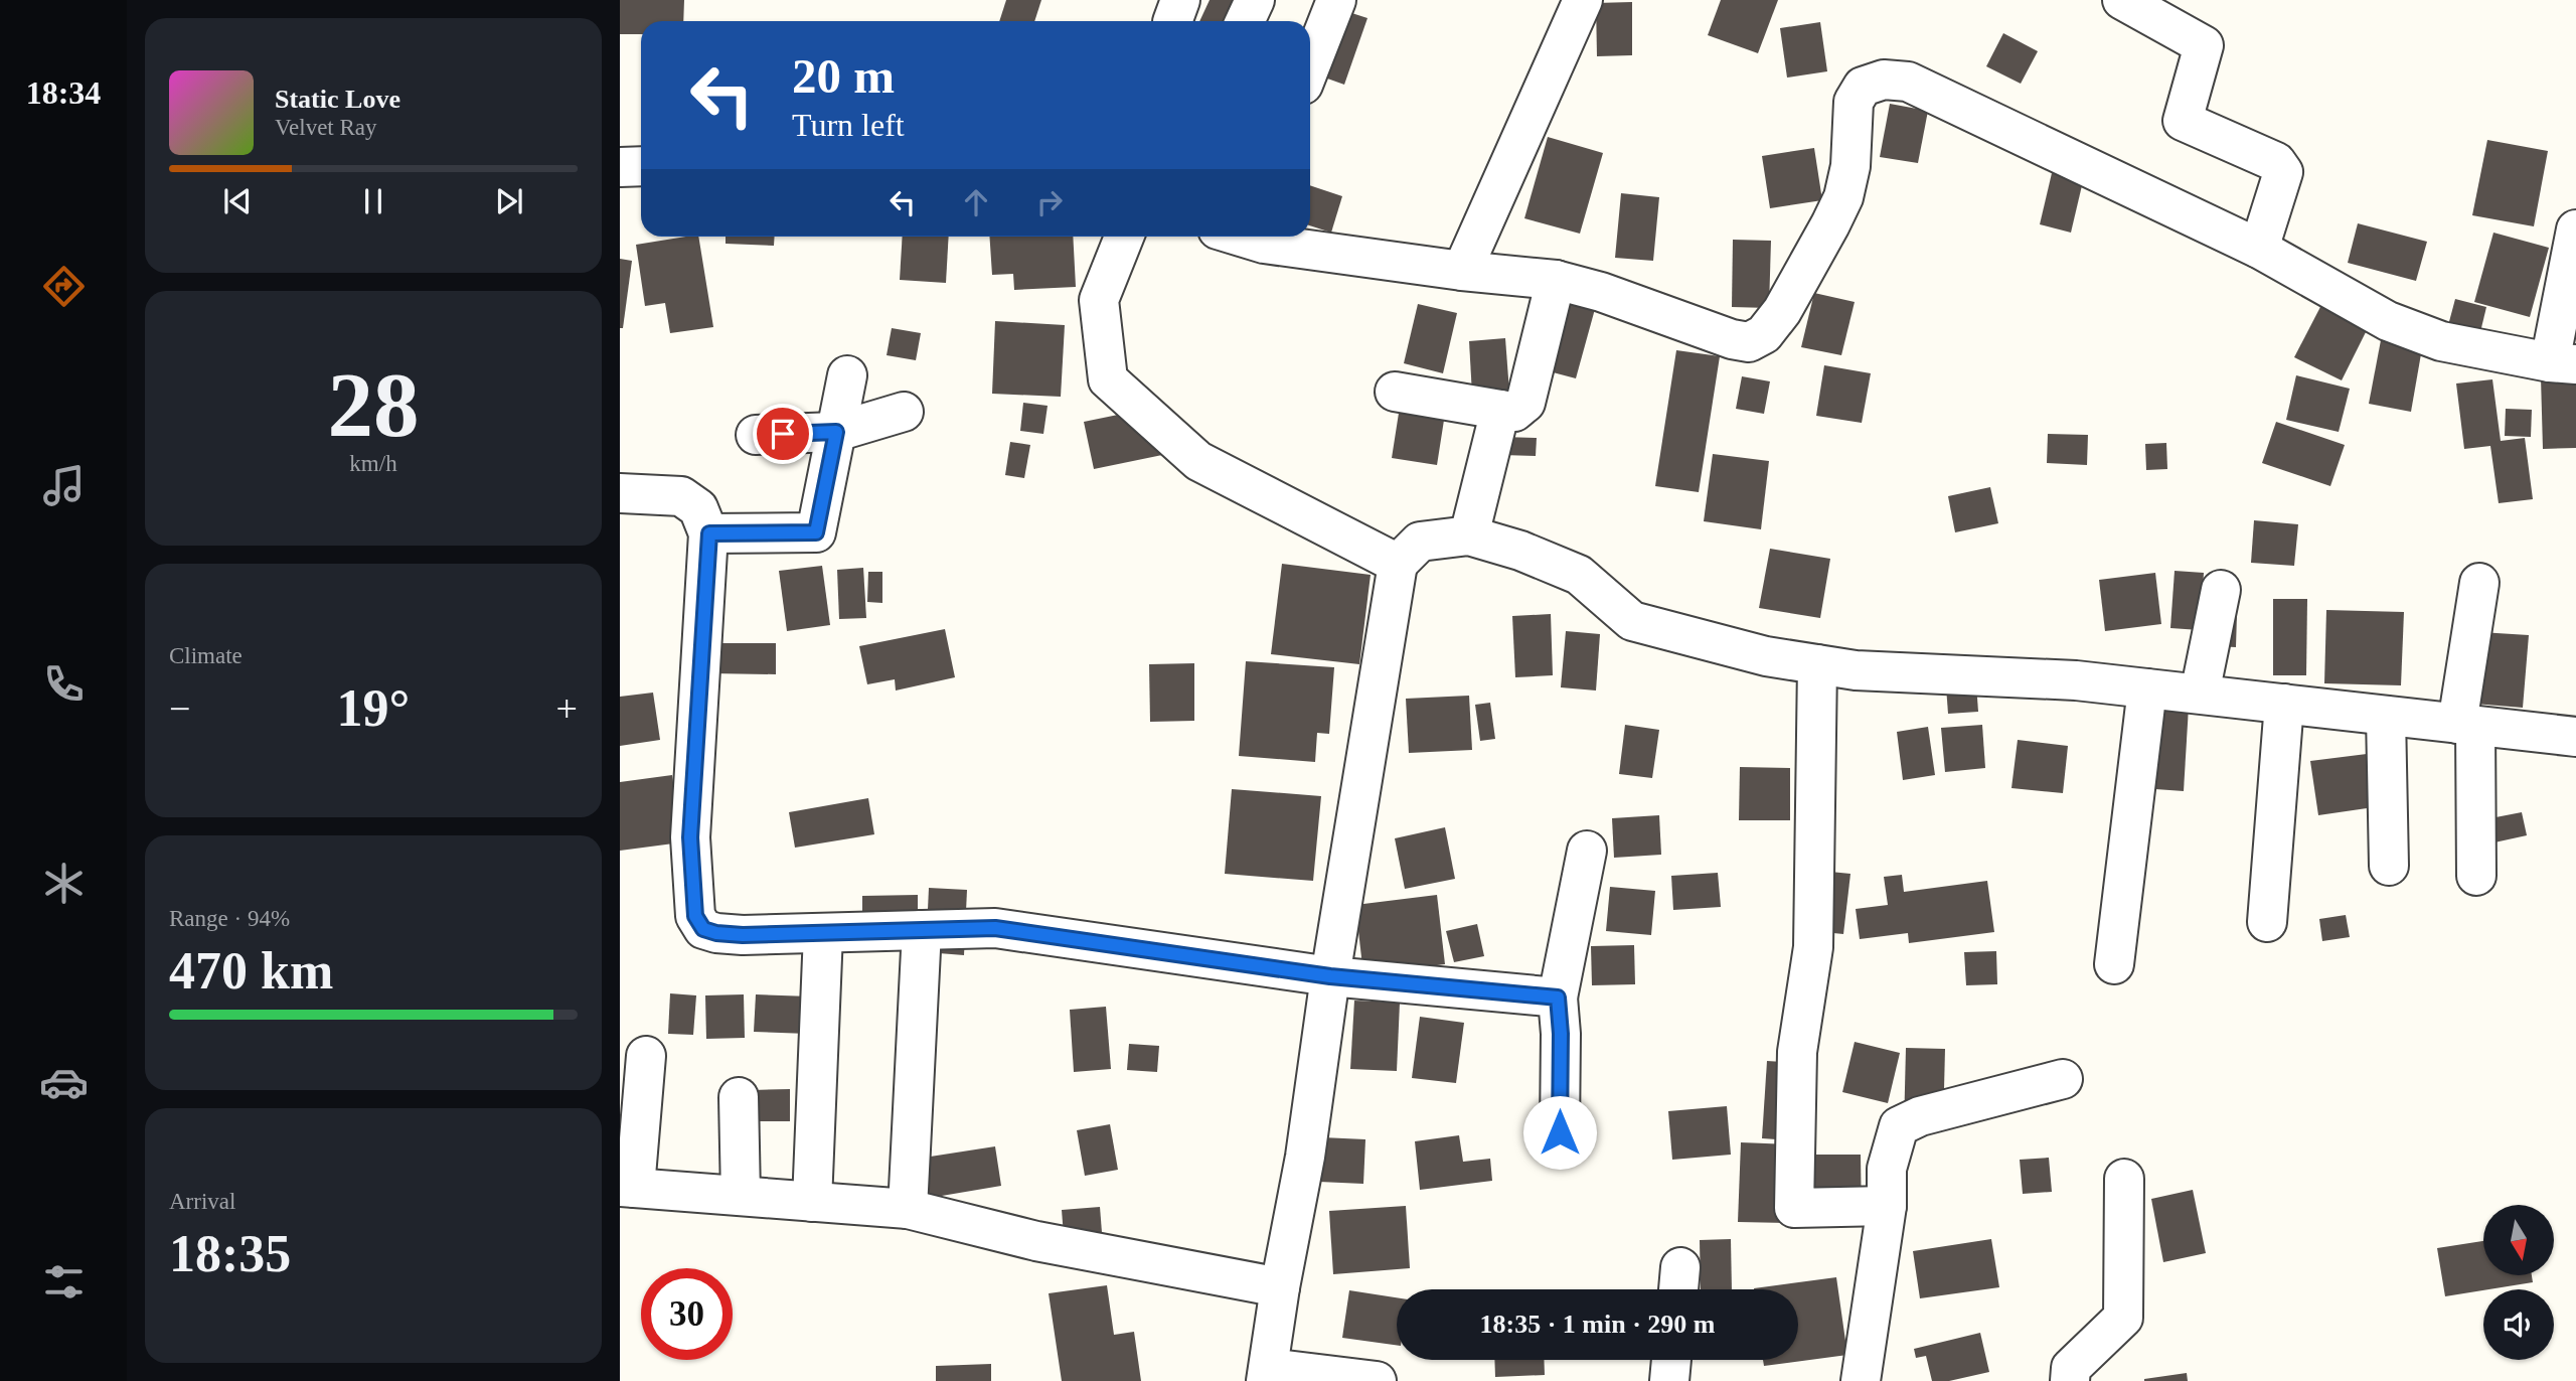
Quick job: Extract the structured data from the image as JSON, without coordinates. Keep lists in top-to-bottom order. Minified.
{"north":"bottom","page":{"tabs":"18:34","turn":["20 m","Turn left"],"song":["Static Love","Velvet Ray"],"tile":[["28","km/h"],"Climate",["Range · 94%","470 km"],["Arrival","18:35"]],"heat":["−","19°","+"],"limit":"30","trip":"18:35 · 1 min · 290 m"}}
